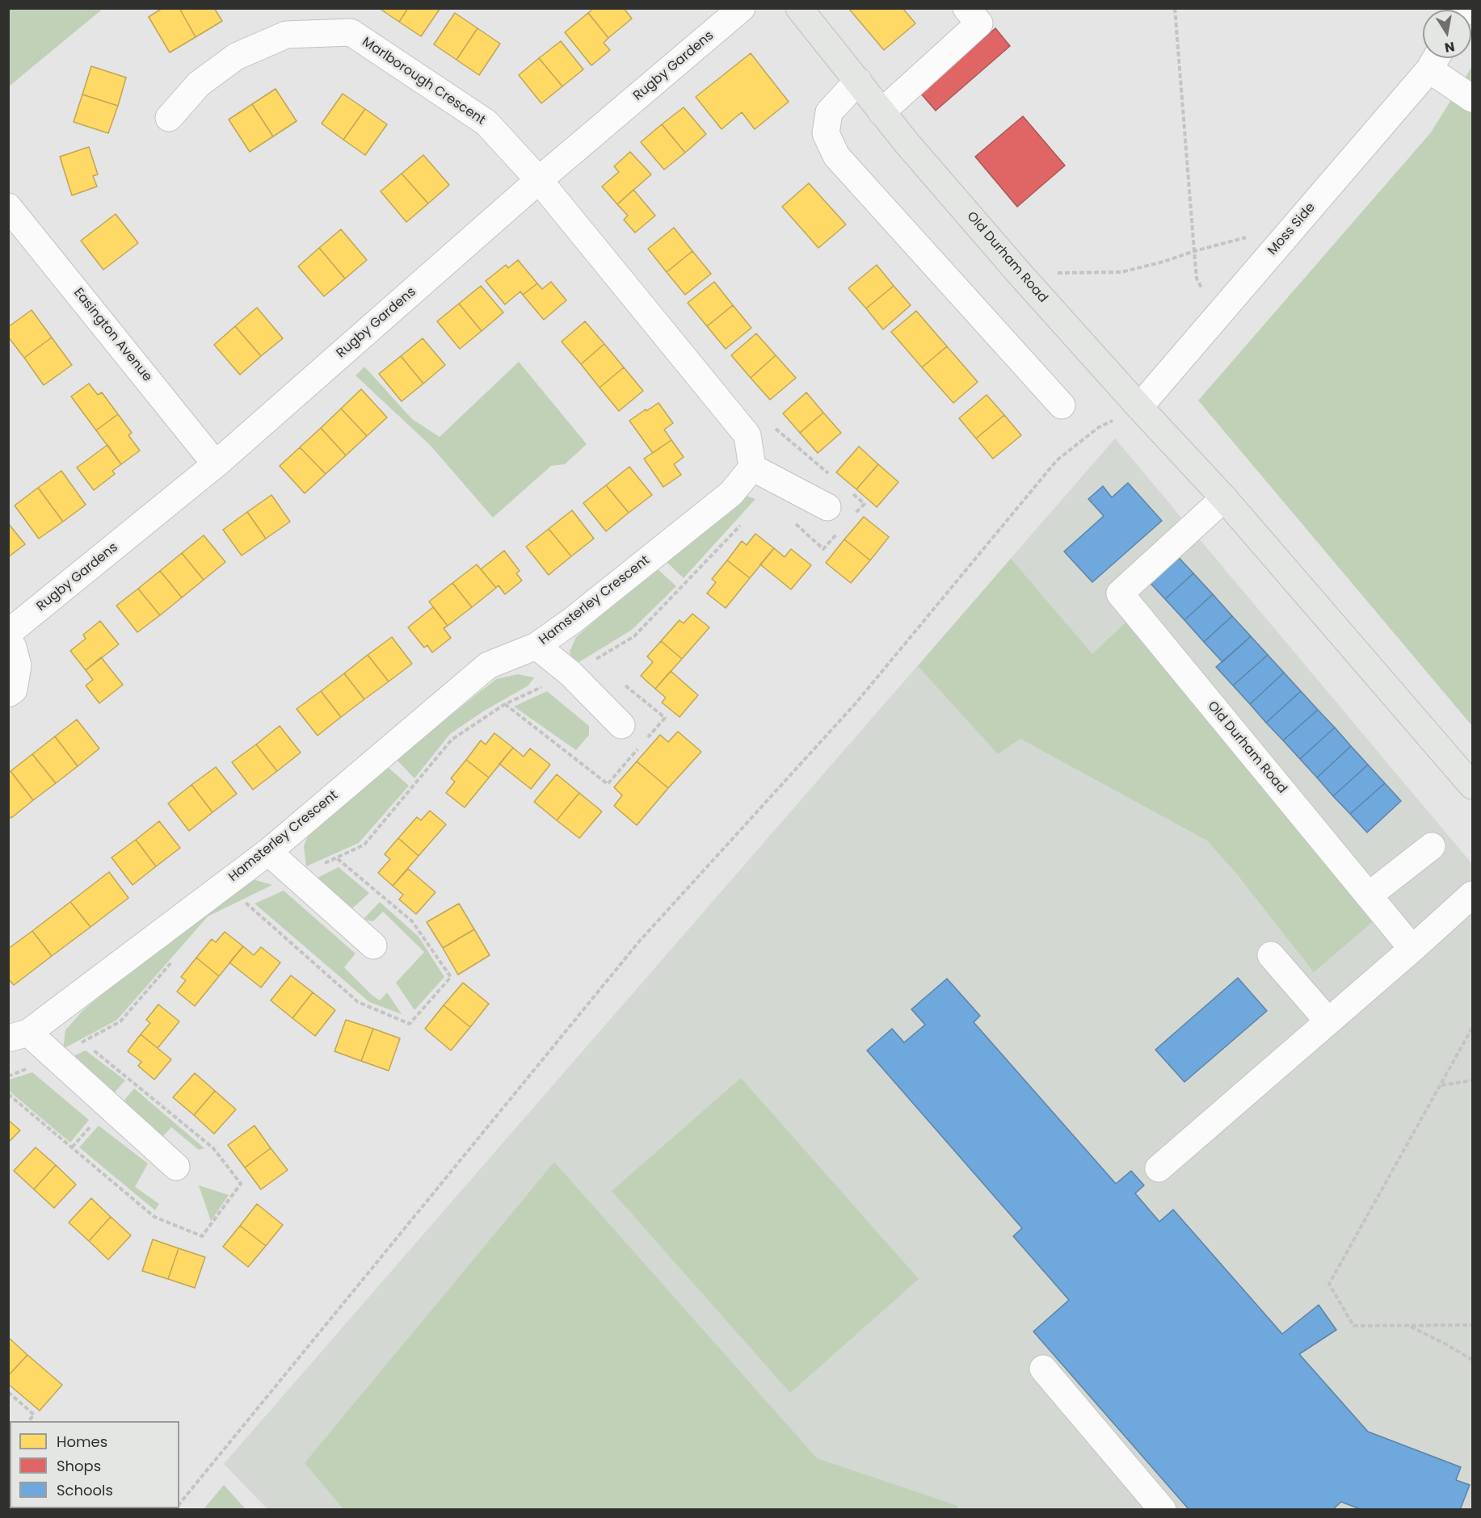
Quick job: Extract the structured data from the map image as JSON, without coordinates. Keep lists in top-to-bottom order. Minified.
{"streets":{"main road":["Old Durham Road"],"street":["Rugby Gardens","Marlborough Crescent","Moss Side","Easington Avenue","Hamsterley Crescent"]},"crossings":[["Rugby Gardens","Marlborough Crescent"],["Rugby Gardens","Easington Avenue"],["Moss Side","Old Durham Road"]],"legend":["Homes","Shops","Schools"],"north":"bottom"}
